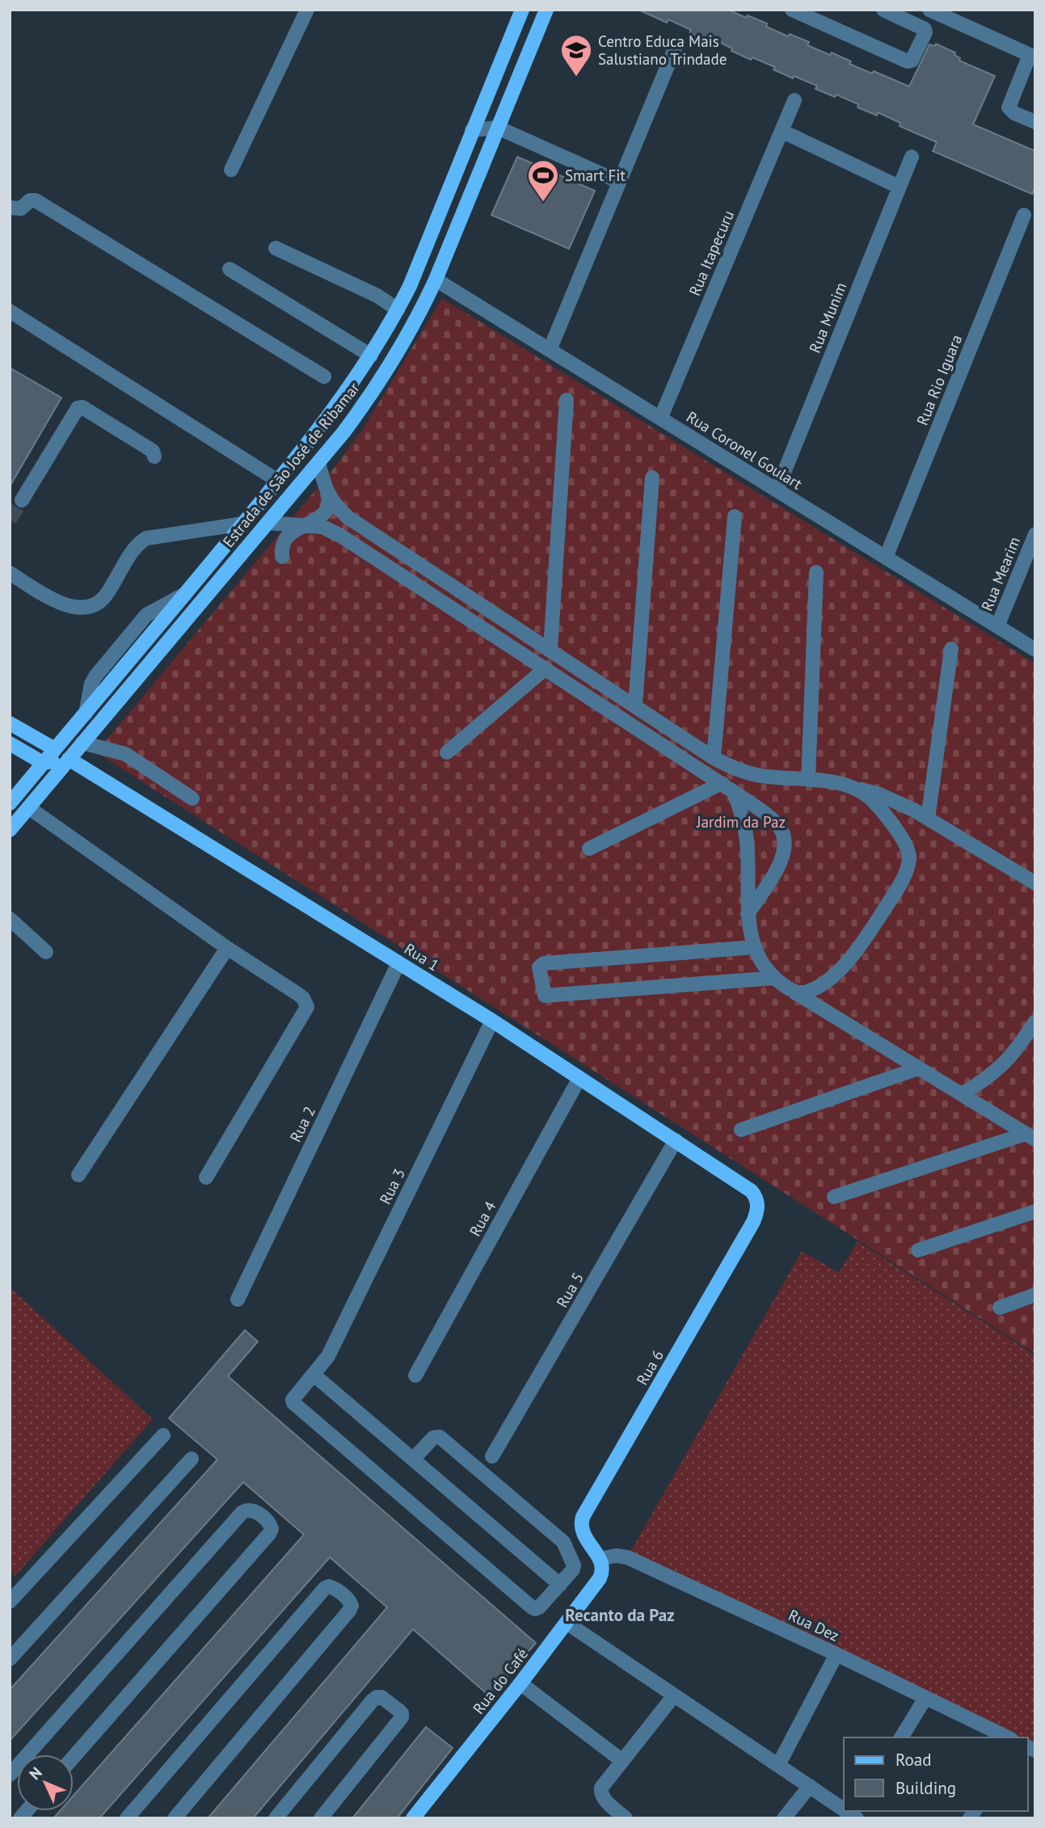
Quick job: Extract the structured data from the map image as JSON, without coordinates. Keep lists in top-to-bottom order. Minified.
{"streets":{"main road":["Estrada de São José de Ribamar","Rua 1","Rua 6","Rua do Café"],"street":["Rua Itapecuru","Rua Munim","Rua Rio Iguara","Rua Coronel Goulart","Rua Mearim","Rua 2","Rua 3","Rua 4","Rua 5","Rua Dez"]},"crossings":[["Rua Itapecuru","Rua Coronel Goulart"],["Rua Munim","Rua Coronel Goulart"],["Rua Rio Iguara","Rua Coronel Goulart"],["Rua Coronel Goulart","Estrada de São José de Ribamar"],["Rua Coronel Goulart","Rua Mearim"],["Estrada de São José de Ribamar","Rua 1"],["Rua 1","Rua 2"],["Rua 1","Rua 3"],["Rua 1","Rua 4"],["Rua 1","Rua 5"],["Rua 1","Rua 6"],["Rua 6","Rua Dez"],["Rua 6","Rua do Café"],["Rua Dez","Rua do Café"]],"districts":["Recanto da Paz"],"parks":["Jardim da Paz"],"places":{"school or university":["Centro Educa Mais Salustiano Trindade"],"sports":["Smart Fit"]},"legend":["Road","Building"],"north":"top left"}
